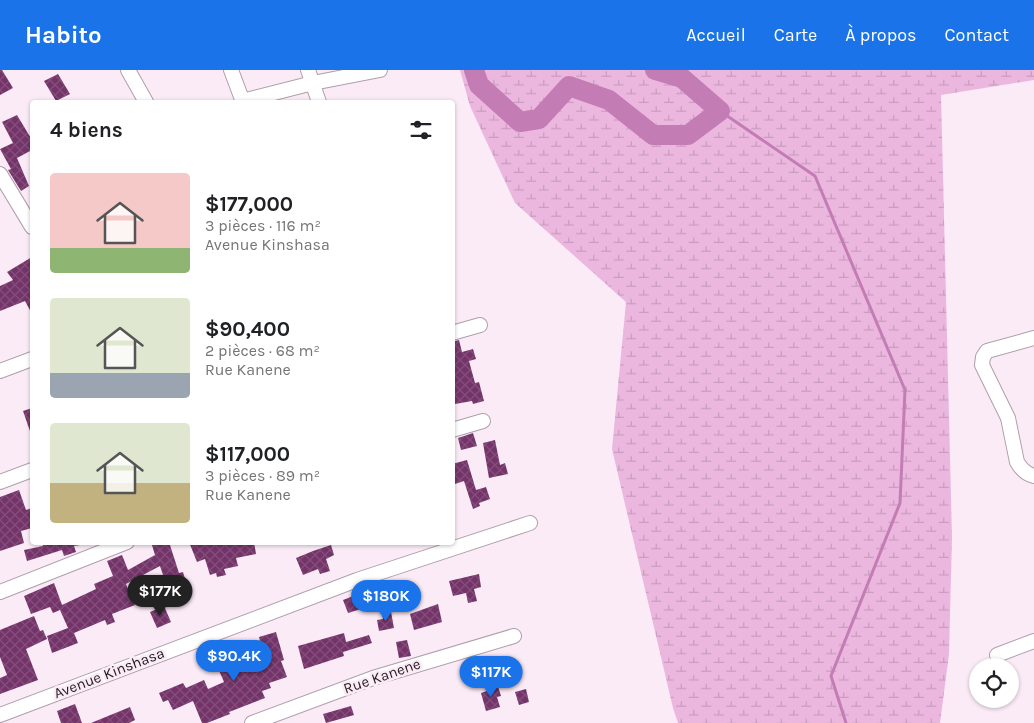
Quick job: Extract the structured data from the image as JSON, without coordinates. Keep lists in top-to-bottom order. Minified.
{"streets":{"street":["Avenue Kinshasa","Rue Kanene"]},"page":{"header":"Habito","nav":["Accueil","Carte","À propos","Contact"],"heading":"4 biens","list":[{"name":"$177,000","note":"3 pièces · 116 m² · Avenue Kinshasa"},{"name":"$90,400","note":"2 pièces · 68 m² · Rue Kanene"},{"name":"$117,000","note":"3 pièces · 89 m² · Rue Kanene"}],"price":["$177K","$180K","$90.4K","$117K"]}}
